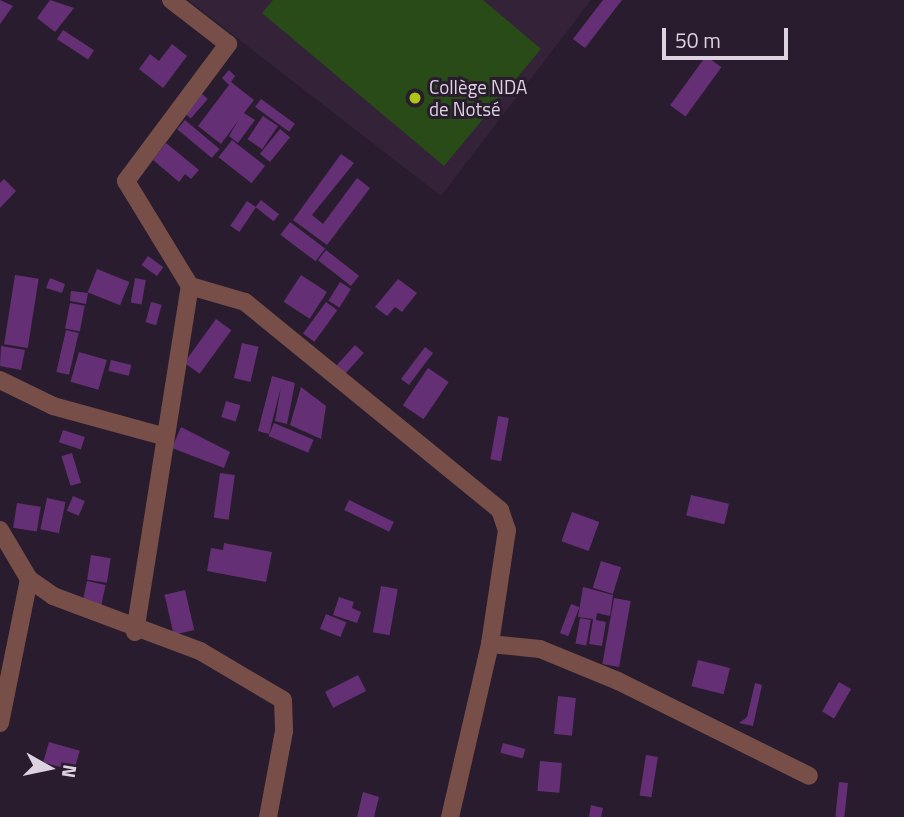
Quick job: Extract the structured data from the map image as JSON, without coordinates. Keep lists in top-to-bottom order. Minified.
{"places":["Collège NDA de Notsé"],"scale_bar":"50 m","north":"right"}
